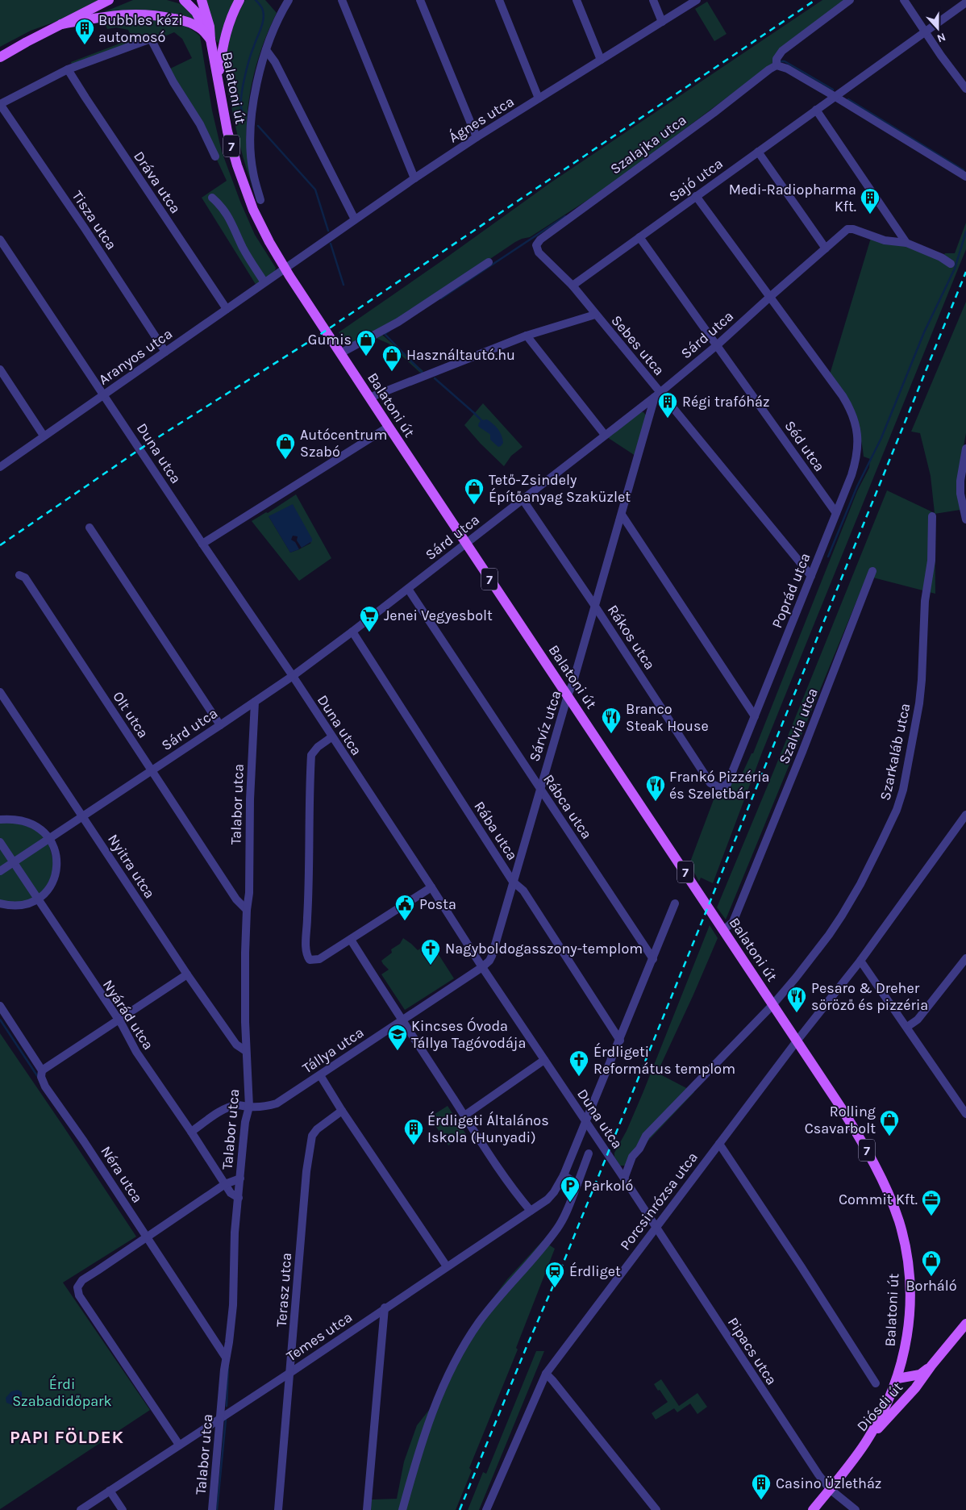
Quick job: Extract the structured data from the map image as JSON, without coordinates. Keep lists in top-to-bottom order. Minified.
{"streets":{"main road":["Balatoni út","7","Diósdi út"],"street":["Ágnes utca","Szalajka utca","Sajó utca","Dráva utca","Tisza utca","Sárd utca","Sebes utca","Aranyos utca","Séd utca","Duna utca","Poprád utca","Rákos utca","Olt utca","Sárvíz utca","Szalvia utca","Szarkaláb utca","Talabor utca","Rábca utca","Rába utca","Nyitra utca","Nyárád utca","Tállya utca","Néra utca","Porcsinrózsa utca","Terasz utca","Temes utca","Pipacs utca"]},"crossings":[["Balatoni út","Ágnes utca"],["Balatoni út","7"],["Balatoni út","Sárd utca"],["Balatoni út","Aranyos utca"],["Balatoni út","Sárvíz utca"],["Balatoni út","Szalvia utca"],["Balatoni út","Szarkaláb utca"],["Balatoni út","Porcsinrózsa utca"],["Balatoni út","Pipacs utca"],["Balatoni út","Diósdi út"],["Ágnes utca","Aranyos utca"],["Szalajka utca","Sebes utca"],["Sajó utca","Sebes utca"],["Sajó utca","Séd utca"],["Sajó utca","Poprád utca"],["Dráva utca","Aranyos utca"],["Tisza utca","Aranyos utca"],["Sárd utca","Sebes utca"],["Sárd utca","Séd utca"],["Sárd utca","Duna utca"],["Sárd utca","Poprád utca"],["Sárd utca","Rákos utca"],["Sárd utca","Olt utca"],["Sárd utca","Sárvíz utca"],["Sárd utca","Talabor utca"],["Sárd utca","Rábca utca"],["Sárd utca","Rába utca"],["Sárd utca","Nyitra utca"],["Sárd utca","Nyárád utca"],["Sebes utca","Poprád utca"],["Sebes utca","Sárvíz utca"],["Aranyos utca","Duna utca"],["Séd utca","Poprád utca"],["Duna utca","Sárvíz utca"],["Duna utca","Szarkaláb utca"],["Duna utca","Tállya utca"],["Duna utca","Porcsinrózsa utca"],["Duna utca","Temes utca"],["Duna utca","Pipacs utca"],["Poprád utca","Rákos utca"],["Rákos utca","Sárvíz utca"],["Olt utca","Talabor utca"],["Sárvíz utca","Rábca utca"],["Sárvíz utca","Rába utca"],["Sárvíz utca","Tállya utca"],["Talabor utca","Nyitra utca"],["Talabor utca","Nyárád utca"],["Talabor utca","Tállya utca"],["Talabor utca","Néra utca"],["Talabor utca","Temes utca"],["Nyárád utca","Tállya utca"],["Porcsinrózsa utca","Pipacs utca"],["Terasz utca","Temes utca"]],"districts":["PAPI FÖLDEK"],"parks":["Érdi Szabadidőpark"],"places":{"building":["Bubbles kézi automosó","Medi-Radiopharma Kft.","Régi trafóház","Érdligeti Általános Iskola (Hunyadi)","Casino Üzletház"],"shop":["Gumis","Használtautó.hu","Autócentrum Szabó","Tető-Zsindely Építőanyag Szaküzlet","Rolling Csavarbolt","Borháló"],"supermarket":["Jenei Vegyesbolt"],"restaurant":["Branco Steak House","Frankó Pizzéria és Szeletbár","Pesaro & Dreher söröző és pizzéria"],"public building":["Posta"],"church":["Nagyboldogasszony-templom","Érdligeti Református templom"],"school or university":["Kincses Óvoda Tállya Tagóvodája"],"parking":["Parkoló"],"office":["Commit Kft."],"station":["Érdliget"]},"north":"bottom"}
